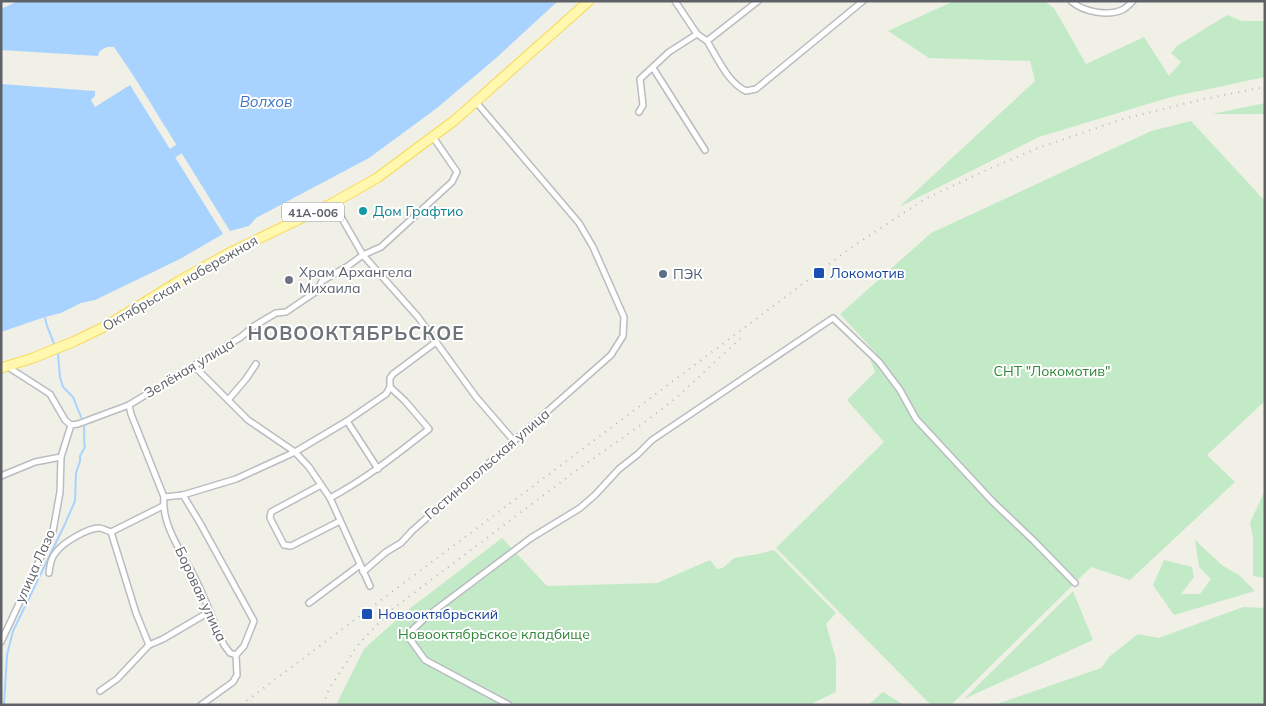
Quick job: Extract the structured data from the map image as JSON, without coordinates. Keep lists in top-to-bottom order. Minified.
{"streets":{"main road":["41А-006","Октябрьская набережная"],"street":["Зелёная улица","Гостинопольская улица","улица Лазо","Боровая улица"]},"crossings":[["Октябрьская набережная","Зелёная улица"],["Октябрьская набережная","Гостинопольская улица"]],"districts":["НОВООКТЯБРЬСКОЕ"],"water":["Волхов"],"parks":["СНТ \"Локомотив\"","Новооктябрьское кладбище"],"places":{"other":["Дом Графтио","ПЭК","Храм Архангела Михаила"],"transit":["Локомотив","Новооктябрьский"]}}
